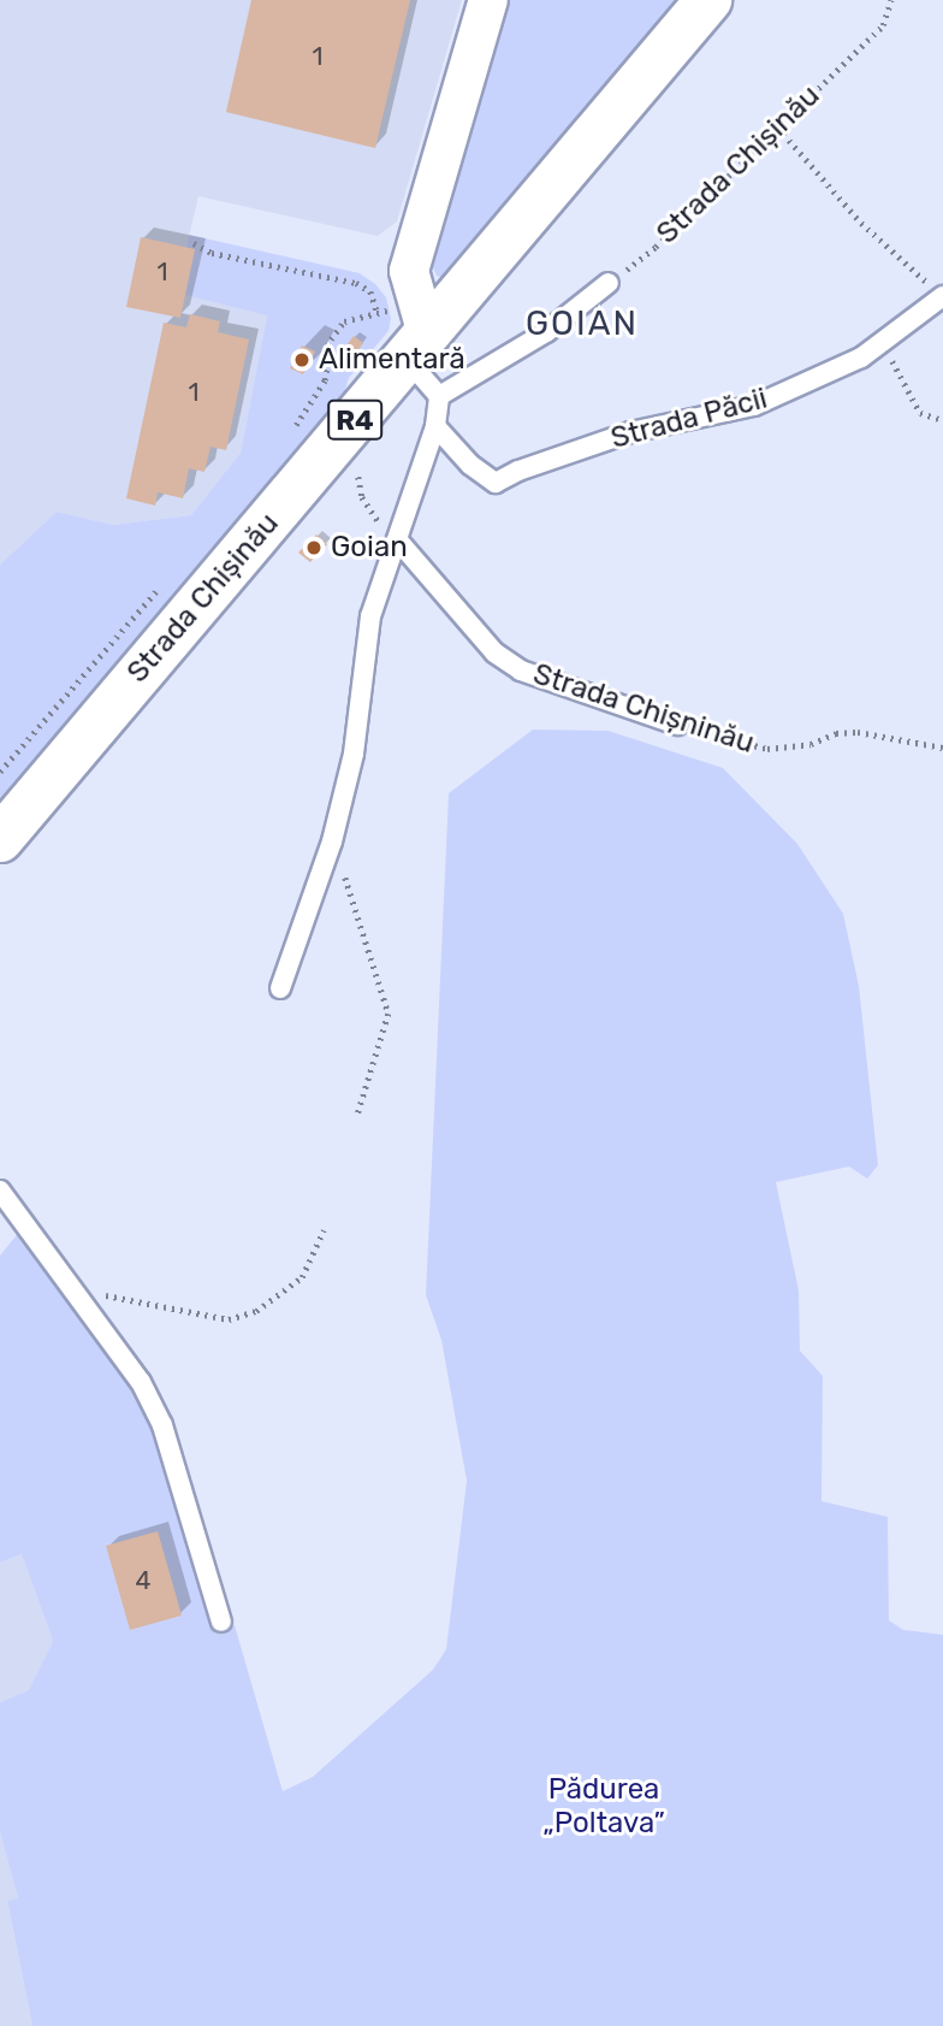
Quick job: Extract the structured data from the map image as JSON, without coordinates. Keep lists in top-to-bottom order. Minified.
{"streets":{"main road":["Strada Chișinău","R4"],"lane":["Strada Păcii","Strada Chișninău"]},"districts":["GOIAN"],"parks":["Pădurea „Poltava”"],"places":["Alimentară","Goian"],"house_numbers":["1","1","1","4"]}
